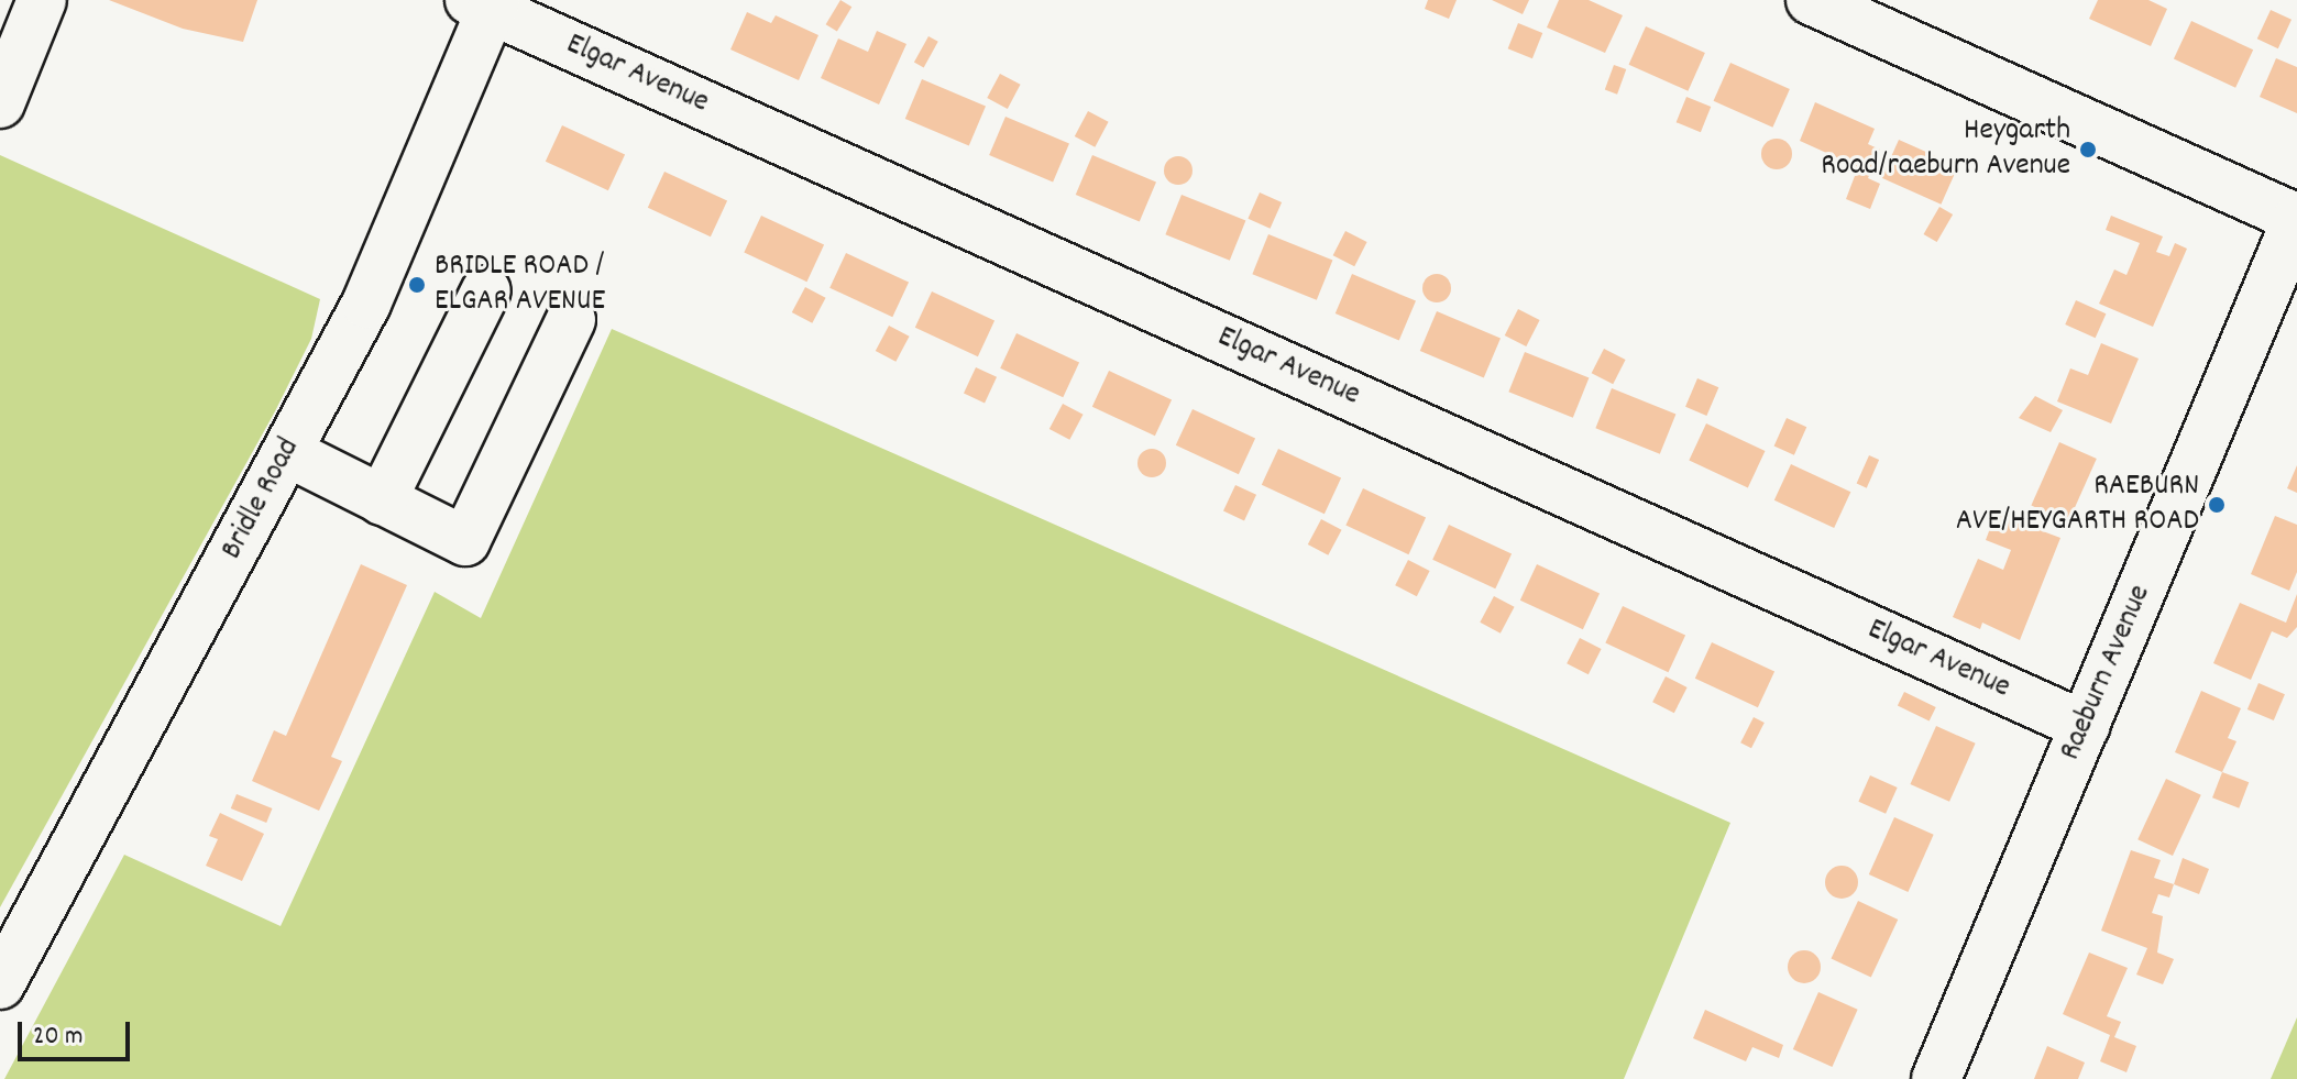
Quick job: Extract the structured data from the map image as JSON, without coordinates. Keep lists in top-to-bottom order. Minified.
{"streets":{"street":["Elgar Avenue","Bridle Road","Raeburn Avenue"]},"crossings":[["Elgar Avenue","Bridle Road"],["Elgar Avenue","Raeburn Avenue"]],"places":["Heygarth Road/raeburn Avenue","BRIDLE ROAD / ELGAR AVENUE","RAEBURN AVE/HEYGARTH ROAD"],"scale_bar":"20 m"}
